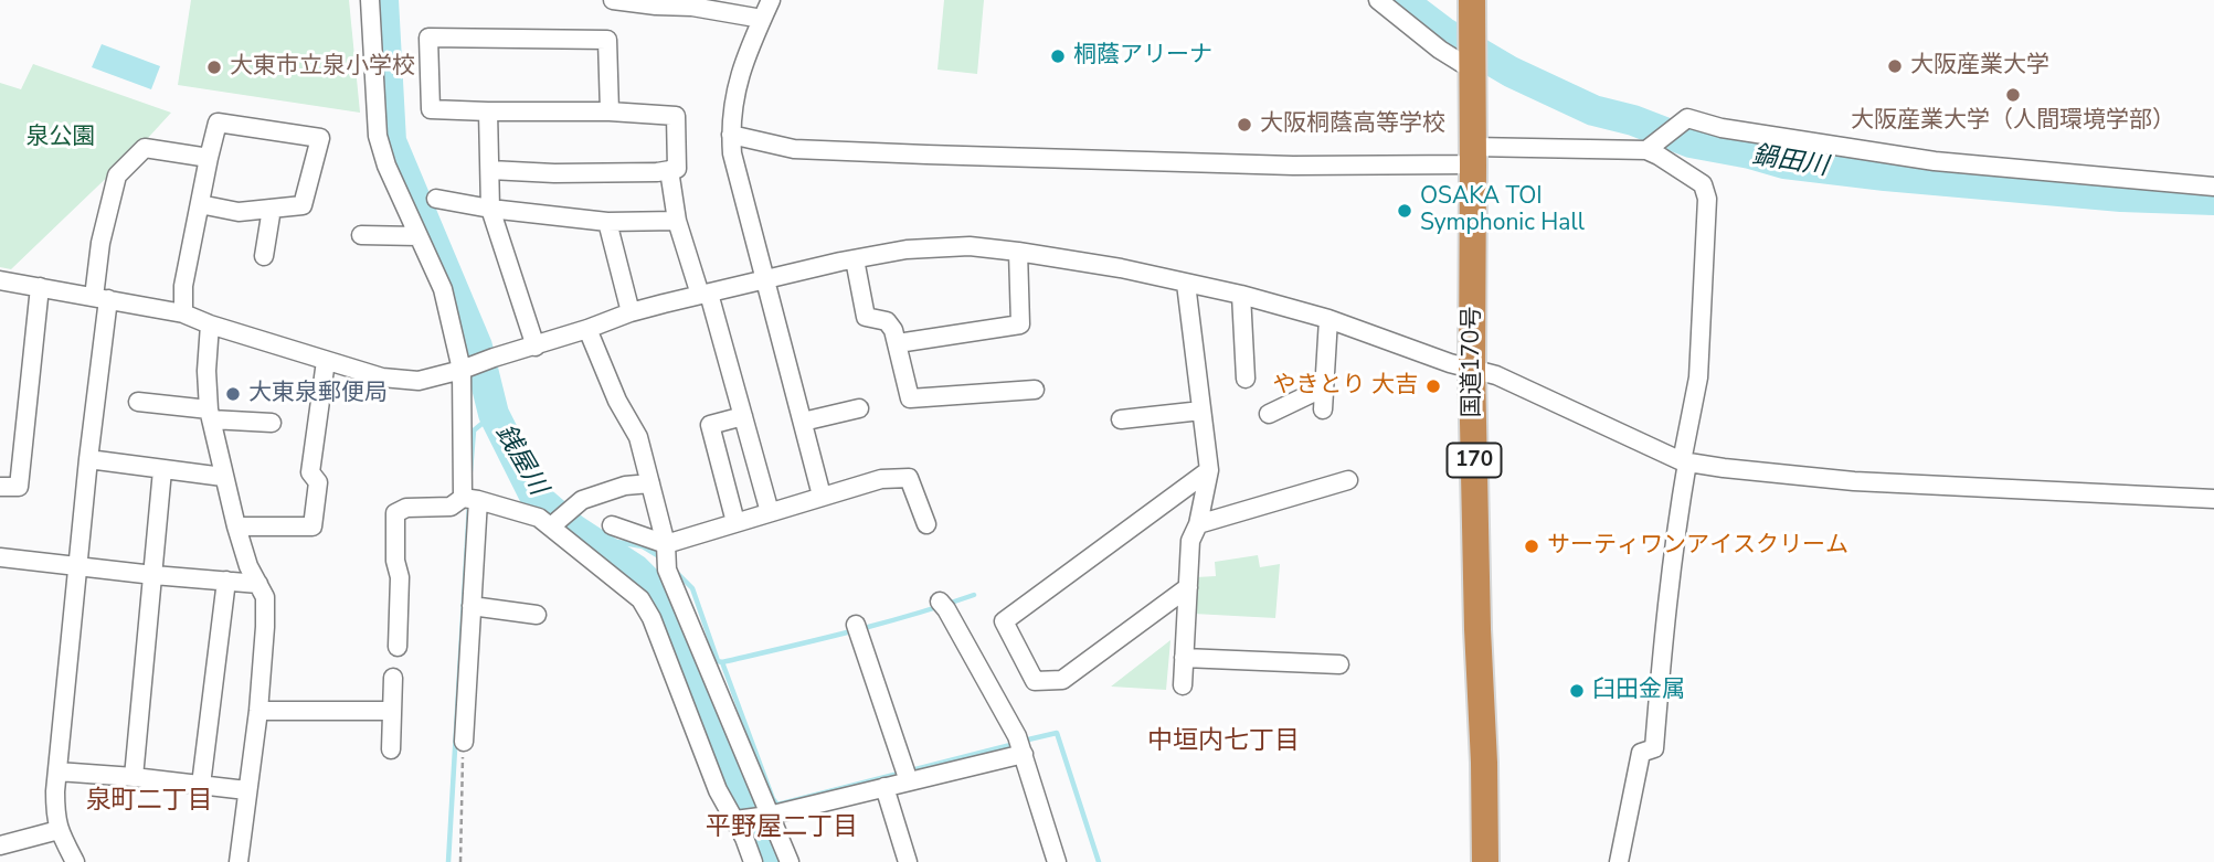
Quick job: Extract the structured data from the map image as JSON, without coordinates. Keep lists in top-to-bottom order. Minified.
{"streets":{"highway":["国道170号","170"]},"districts":["中垣内七丁目","泉町二丁目","平野屋二丁目"],"water":["鍋田川","銭屋川"],"parks":["泉公園"],"places":["桐蔭アリーナ","大阪産業大学","大東市立泉小学校","大阪産業大学（人間環境学部）","大阪桐蔭高等学校","OSAKA TOI Symphonic Hall","やきとり 大吉","大東泉郵便局","サーティワンアイスクリーム","臼田金属"]}
